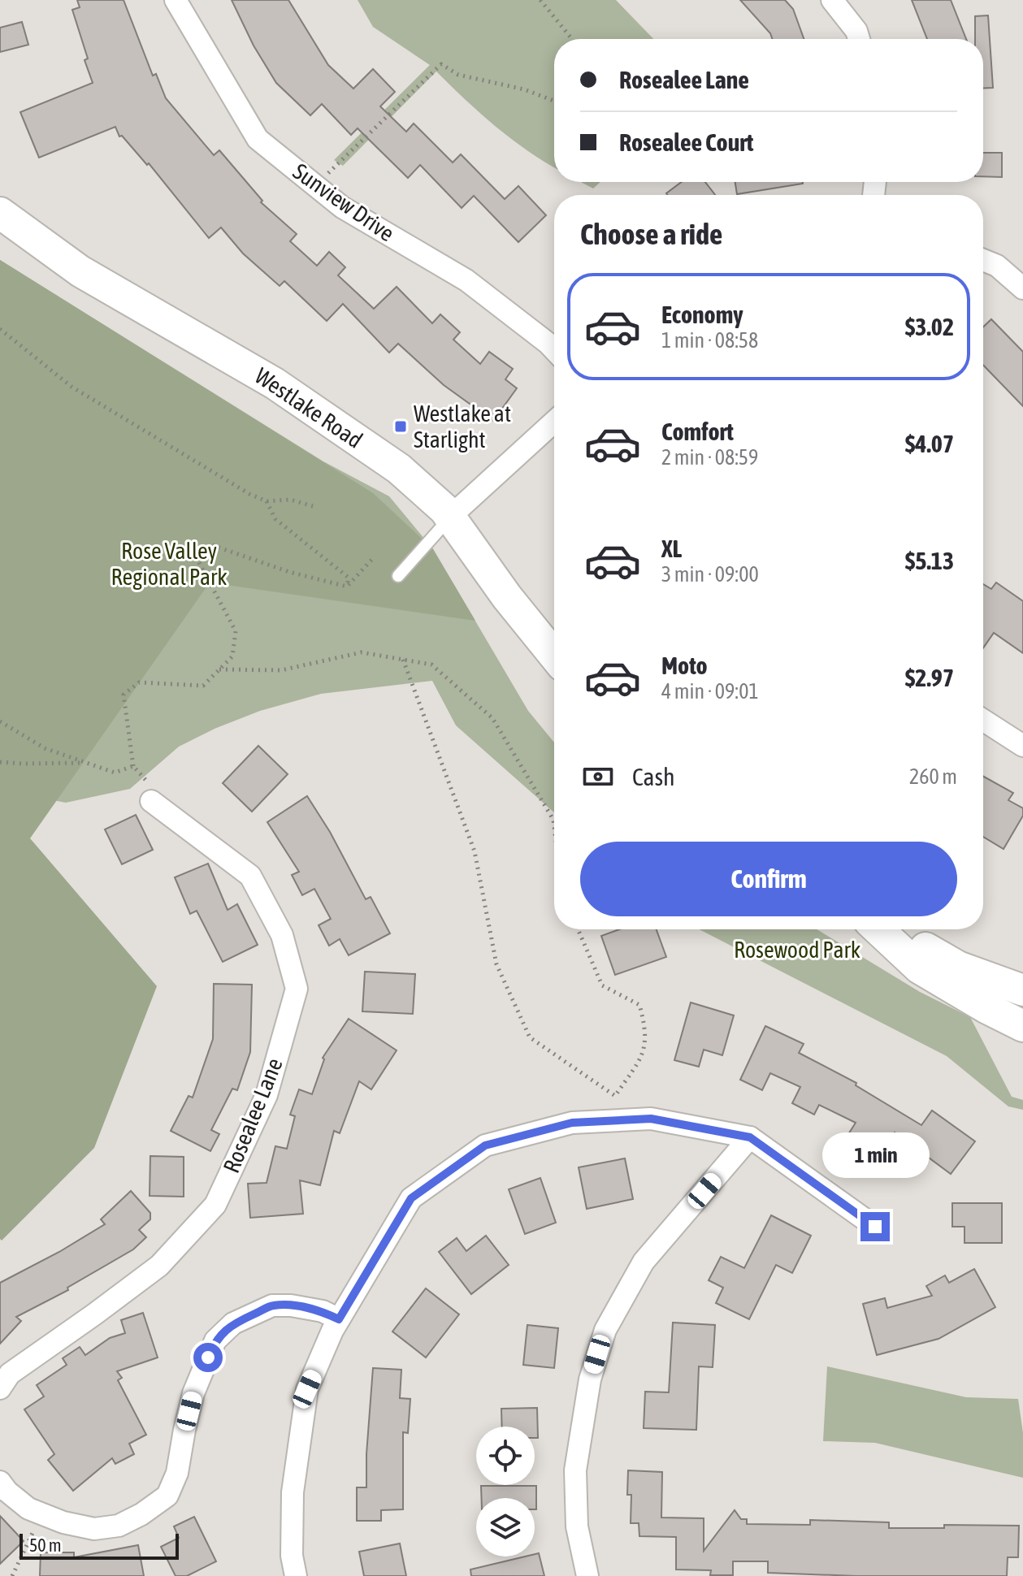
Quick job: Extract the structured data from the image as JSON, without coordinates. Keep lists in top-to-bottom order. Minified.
{"streets":{"street":["Sunview Drive","Westlake Road","Rosealee Lane"]},"parks":["Rose Valley Regional Park","Rosewood Park"],"places":{"transit":["Westlake at Starlight"]},"scale_bar":"50 m","page":{"banner":["Rosealee Lane","Rosealee Court"],"heading":"Choose a ride","list":[{"name":"Economy","note":"1 min · 08:58","value":"$3.02"},{"name":"Comfort","note":"2 min · 08:59","value":"$4.07"},{"name":"XL","note":"3 min · 09:00","value":"$5.13"},{"name":"Moto","note":"4 min · 09:01","value":"$2.97"}],"pay":["Cash","260 m"],"buttons":"Confirm","bubble":"1 min","scale":"50 m"}}
